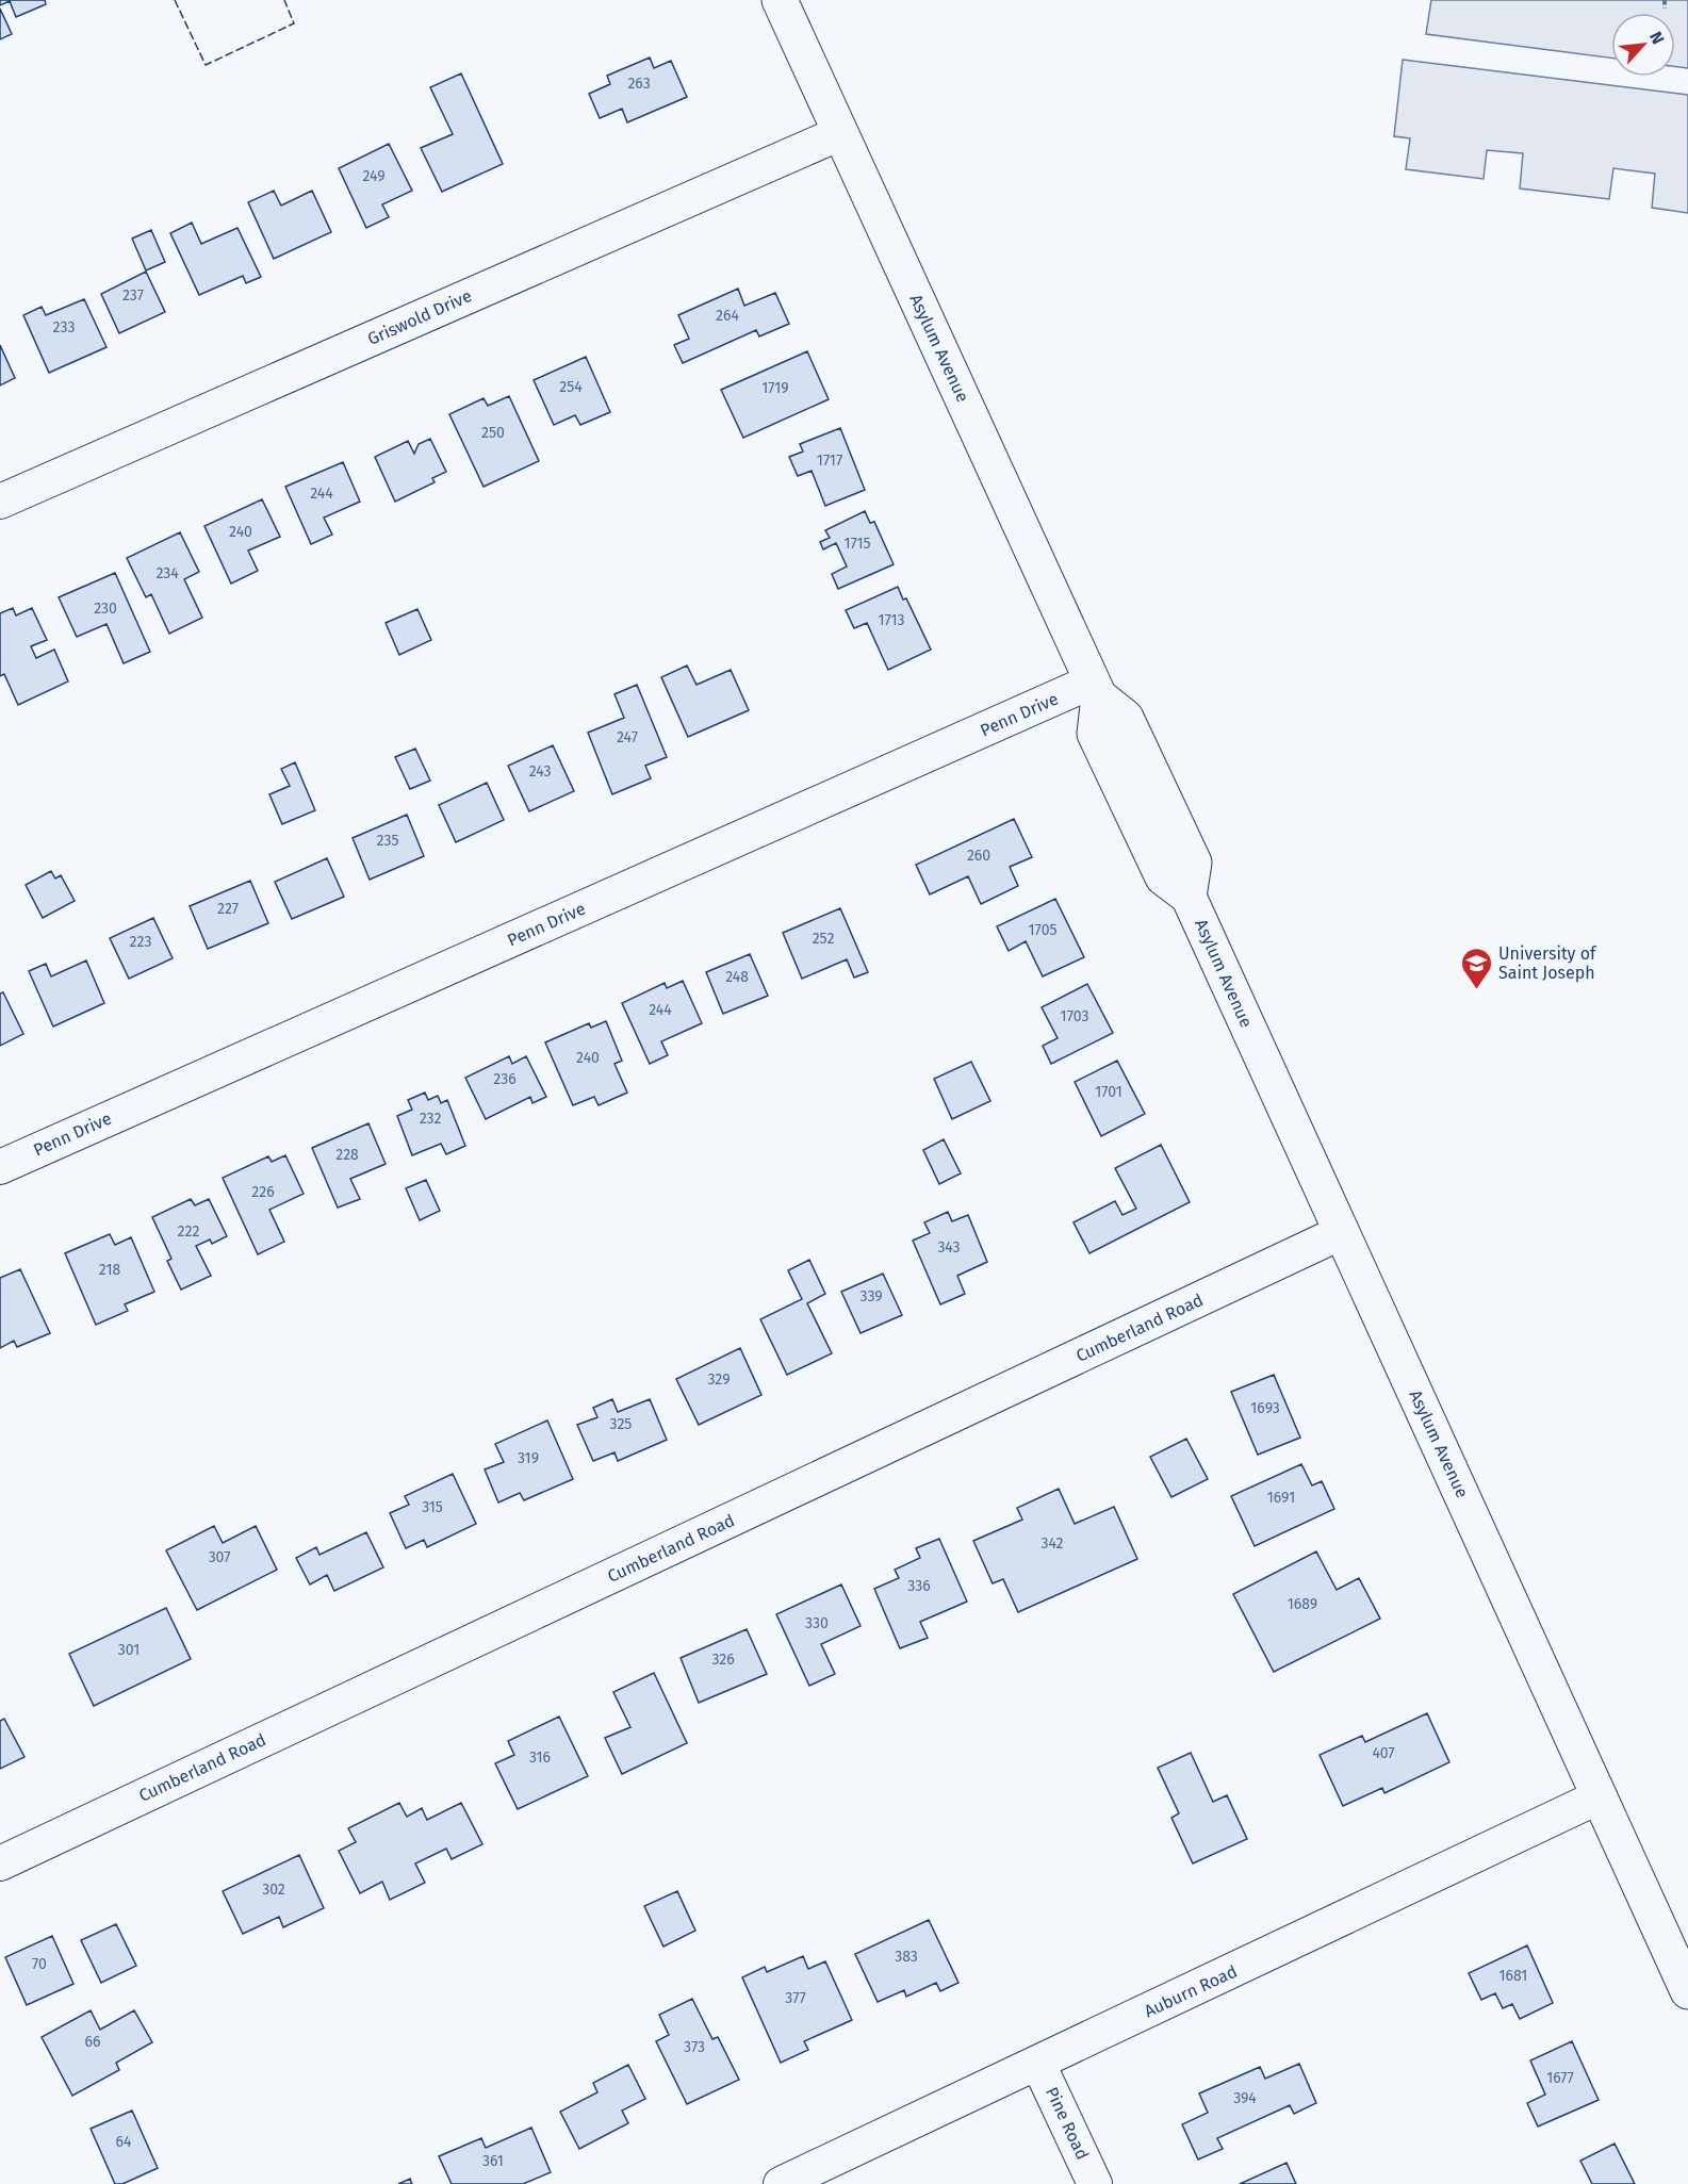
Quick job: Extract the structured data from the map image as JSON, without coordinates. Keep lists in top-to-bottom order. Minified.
{"streets":{"main road":["Asylum Avenue"],"street":["Griswold Drive","Penn Drive","Cumberland Road","Auburn Road","Pine Road"]},"crossings":[["Griswold Drive","Asylum Avenue"],["Asylum Avenue","Penn Drive"],["Asylum Avenue","Cumberland Road"],["Asylum Avenue","Auburn Road"],["Auburn Road","Pine Road"]],"places":{"school or university":["University of Saint Joseph"]},"house_numbers":["263","249","237","264","233","254","1719","250","1717","244","240","1715","234","230","1713","247","243","235","260","227","1705","252","223","248","244","1703","240","236","1701","232","228","226","222","343","218","339","329","1693","325","319","1691","315","342","307","336","1689","330","301","326","407","316","302","383","70","1681","377","66","373","1677","394","64","361"],"north":"top right"}
